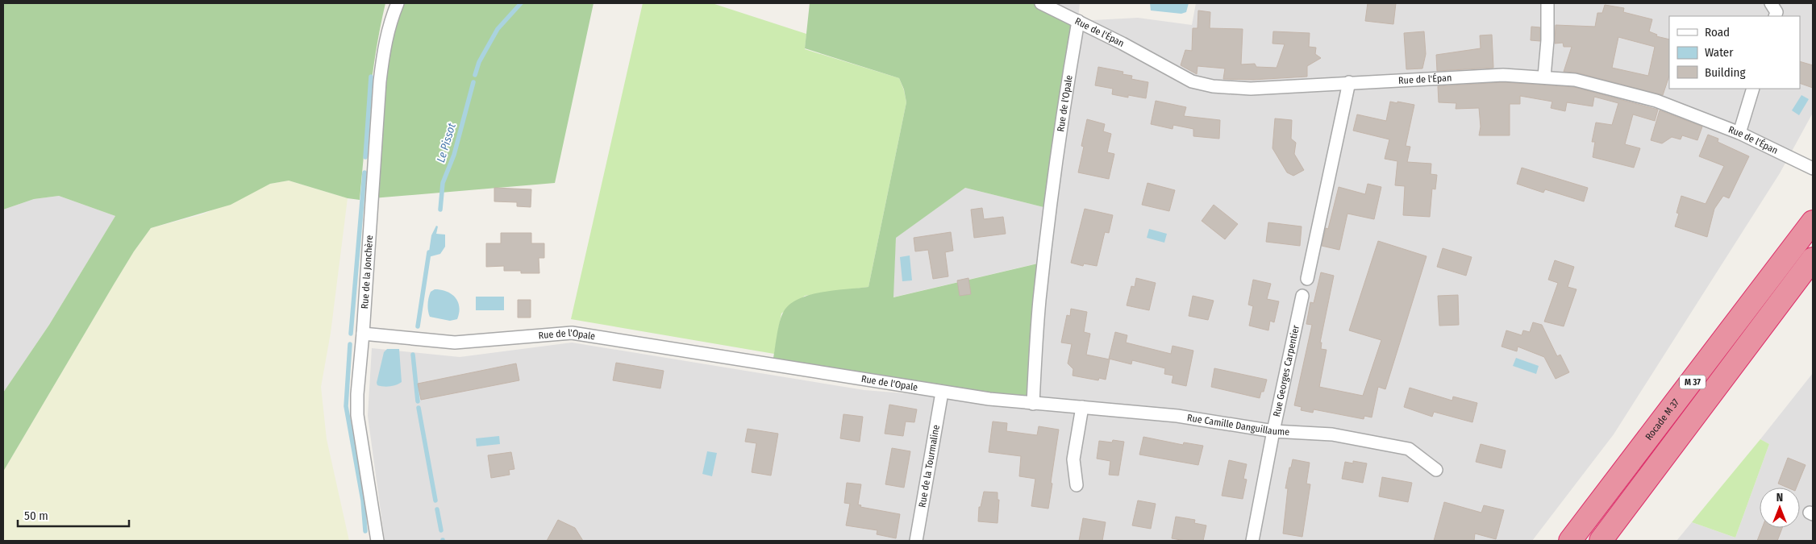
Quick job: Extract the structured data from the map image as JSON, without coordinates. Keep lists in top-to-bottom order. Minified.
{"streets":{"highway":["M 37","Rocade M 37"],"street":["Rue de l'Épan","Rue de l'Opale","Rue de la Jonchère","Rue Georges Carpentier","Rue Camille Danguillaume","Rue de la Tourmaline"]},"crossings":[["Rue de l'Épan","Rue de l'Opale"],["Rue de l'Opale","Rue de la Jonchère"],["Rue de l'Opale","Rue Camille Danguillaume"],["Rue de l'Opale","Rue de la Tourmaline"],["Rue Georges Carpentier","Rue Camille Danguillaume"]],"water":["Le Pissot"],"legend":["Road","Water","Building"],"scale_bar":"50 m","north":"top"}
